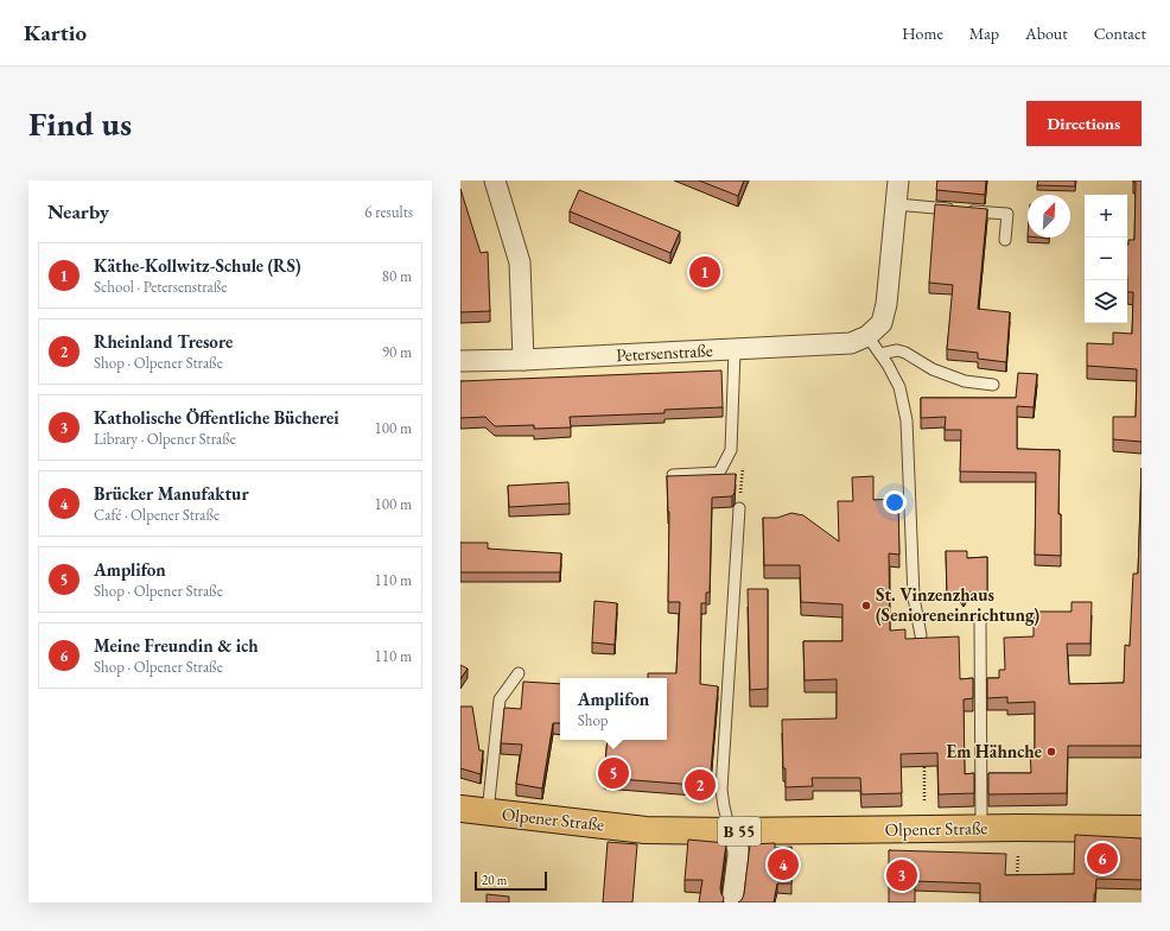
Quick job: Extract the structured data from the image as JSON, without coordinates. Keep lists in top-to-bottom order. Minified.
{"streets":{"main road":["Olpener Straße","B 55"],"street":["Petersenstraße"]},"places":["St. Vinzenzhaus (Senioreneinrichtung)","Em Hähnche"],"scale_bar":"20 m","north":"top right","page":{"header":"Kartio","nav":["Home","Map","About","Contact"],"buttons":"Directions","title":"Find us","heading":["Nearby","6 results"],"map_buttons":["+","−"],"list":[{"mark":"1","name":"Käthe-Kollwitz-Schule (RS)","note":"School · Petersenstraße","value":"80 m"},{"mark":"2","name":"Rheinland Tresore","note":"Shop · Olpener Straße","value":"90 m"},{"mark":"3","name":"Katholische Öffentliche Bücherei","note":"Library · Olpener Straße","value":"100 m"},{"mark":"4","name":"Brücker Manufaktur","note":"Café · Olpener Straße","value":"100 m"},{"mark":"5","name":"Amplifon","note":"Shop · Olpener Straße","value":"110 m"},{"mark":"6","name":"Meine Freundin & ich","note":"Shop · Olpener Straße","value":"110 m"}],"pins":["1","5","2","6","4","3"],"popup":["Amplifon","Shop"],"scale":"20 m"}}
